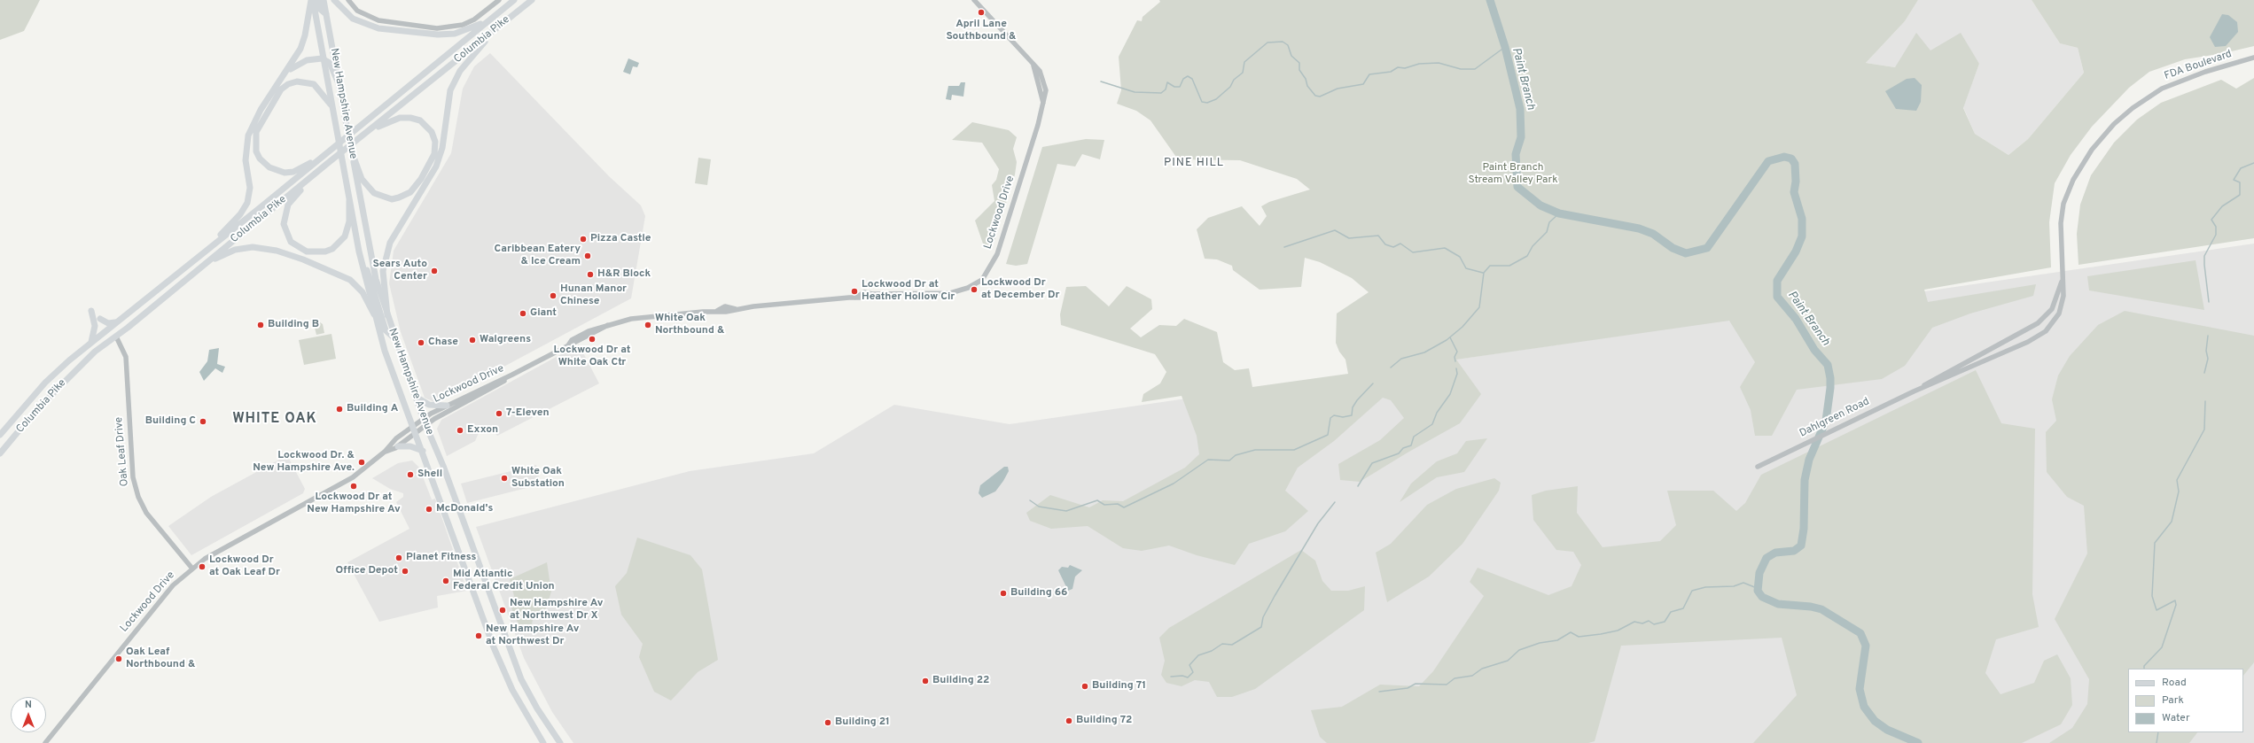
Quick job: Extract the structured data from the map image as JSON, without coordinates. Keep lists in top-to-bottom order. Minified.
{"streets":{"main road":["Columbia Pike","New Hampshire Avenue"],"street":["FDA Boulevard","Lockwood Drive","Dahlgreen Road","Oak Leaf Drive"]},"crossings":[["Columbia Pike","Oak Leaf Drive"],["FDA Boulevard","Dahlgreen Road"],["New Hampshire Avenue","Lockwood Drive"],["Lockwood Drive","Oak Leaf Drive"]],"districts":["PINE HILL","WHITE OAK"],"water":["Paint Branch"],"parks":["Paint Branch Stream Valley Park"],"places":["April Lane Southbound &","Pizza Castle","Caribbean Eatery & Ice Cream","Sears Auto Center","H&R Block","Lockwood Dr at December Dr","Lockwood Dr at Heather Hollow Cir","Hunan Manor Chinese","Giant","Building B","White Oak Northbound &","Lockwood Dr at White Oak Ctr","Walgreens","Chase","Building A","7-Eleven","Building C","Exxon","Lockwood Dr. & New Hampshire Ave.","Shell","White Oak Substation","Lockwood Dr at New Hampshire Av","McDonald's","Planet Fitness","Lockwood Dr at Oak Leaf Dr","Office Depot","Mid Atlantic Federal Credit Union","Building 66","New Hampshire Av at Northwest Dr X","New Hampshire Av at Northwest Dr","Oak Leaf Northbound &","Building 22","Building 71","Building 72","Building 21"],"legend":["Road","Park","Water"],"north":"top"}
